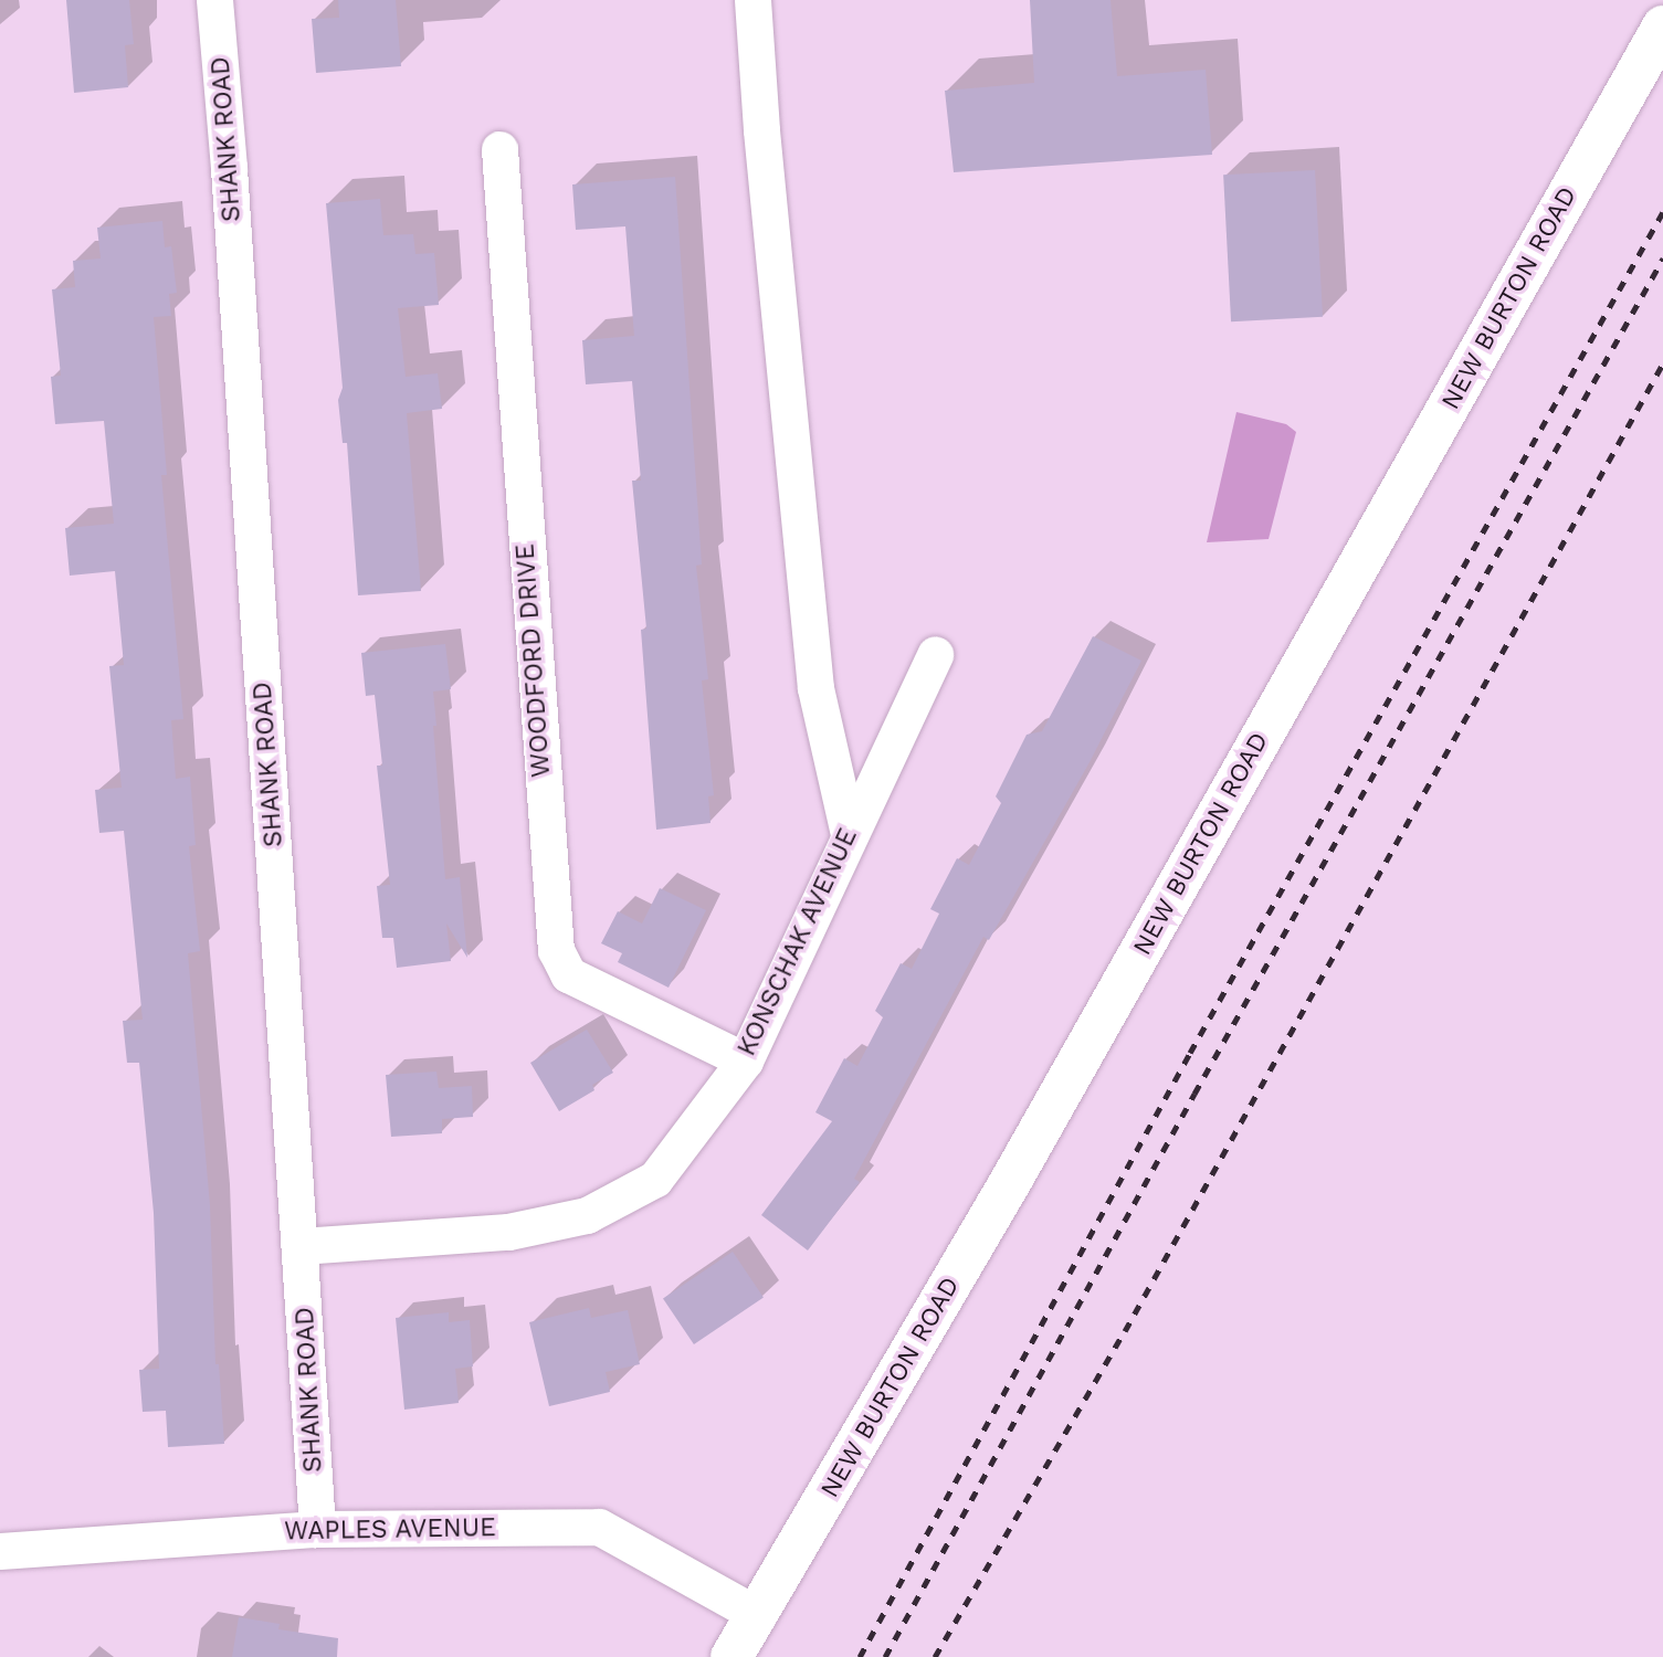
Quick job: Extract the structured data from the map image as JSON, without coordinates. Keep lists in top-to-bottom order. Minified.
{"streets":{"street":["SHANK ROAD","NEW BURTON ROAD","WOODFORD DRIVE","KONSCHAK AVENUE","WAPLES AVENUE"]},"crossings":[["SHANK ROAD","KONSCHAK AVENUE"],["SHANK ROAD","WAPLES AVENUE"],["NEW BURTON ROAD","WAPLES AVENUE"],["WOODFORD DRIVE","KONSCHAK AVENUE"]]}
